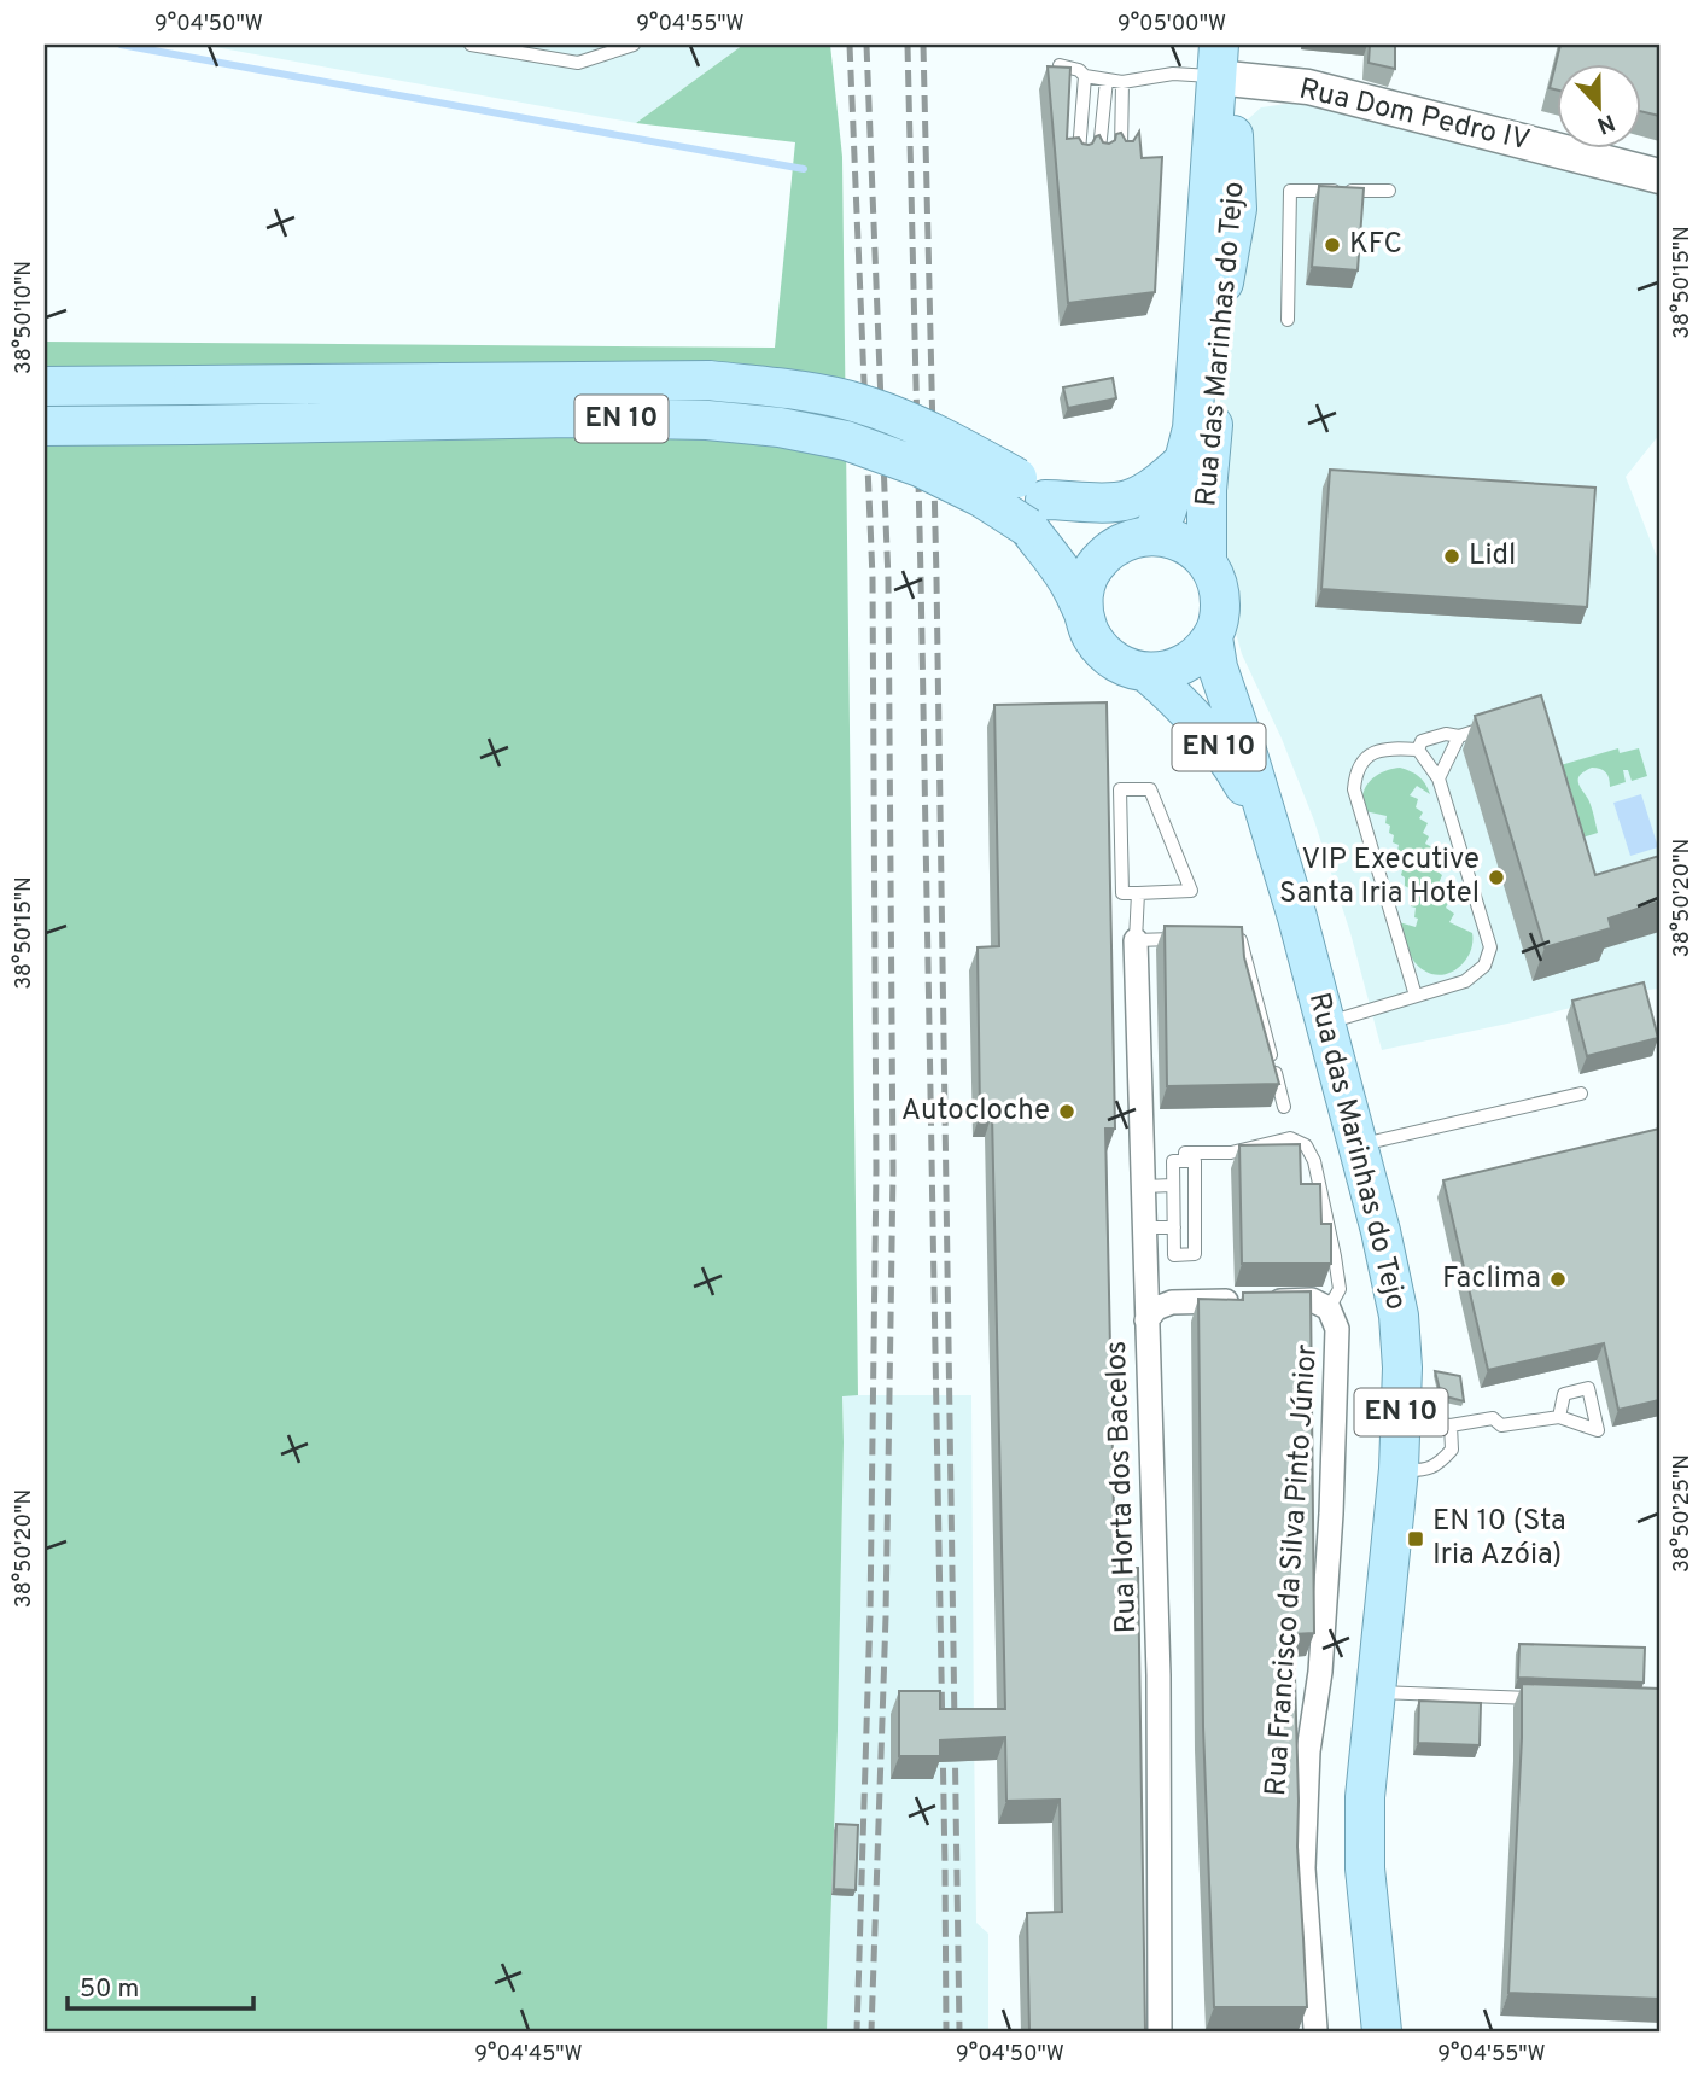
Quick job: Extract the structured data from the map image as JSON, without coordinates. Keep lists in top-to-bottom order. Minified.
{"streets":{"main road":["Rua das Marinhas do Tejo","EN 10"],"street":["Rua Dom Pedro IV","Rua Horta dos Bacelos","Rua Francisco da Silva Pinto Júnior"]},"crossings":[["Rua Dom Pedro IV","Rua das Marinhas do Tejo"],["Rua das Marinhas do Tejo","EN 10"],["Rua Horta dos Bacelos","Rua Francisco da Silva Pinto Júnior"]],"places":{"other":["KFC","Lidl","VIP Executive Santa Iria Hotel","Autocloche","Faclima"],"transit":["EN 10 (Sta Iria Azóia)"]},"scale_bar":"50 m","north":"bottom","coordinates":["9°04'50\"W","9°04'55\"W","9°05'00\"W","38°50'15\"N","38°50'10\"N","38°50'20\"N","38°50'25\"N","9°04'45\"W"]}
